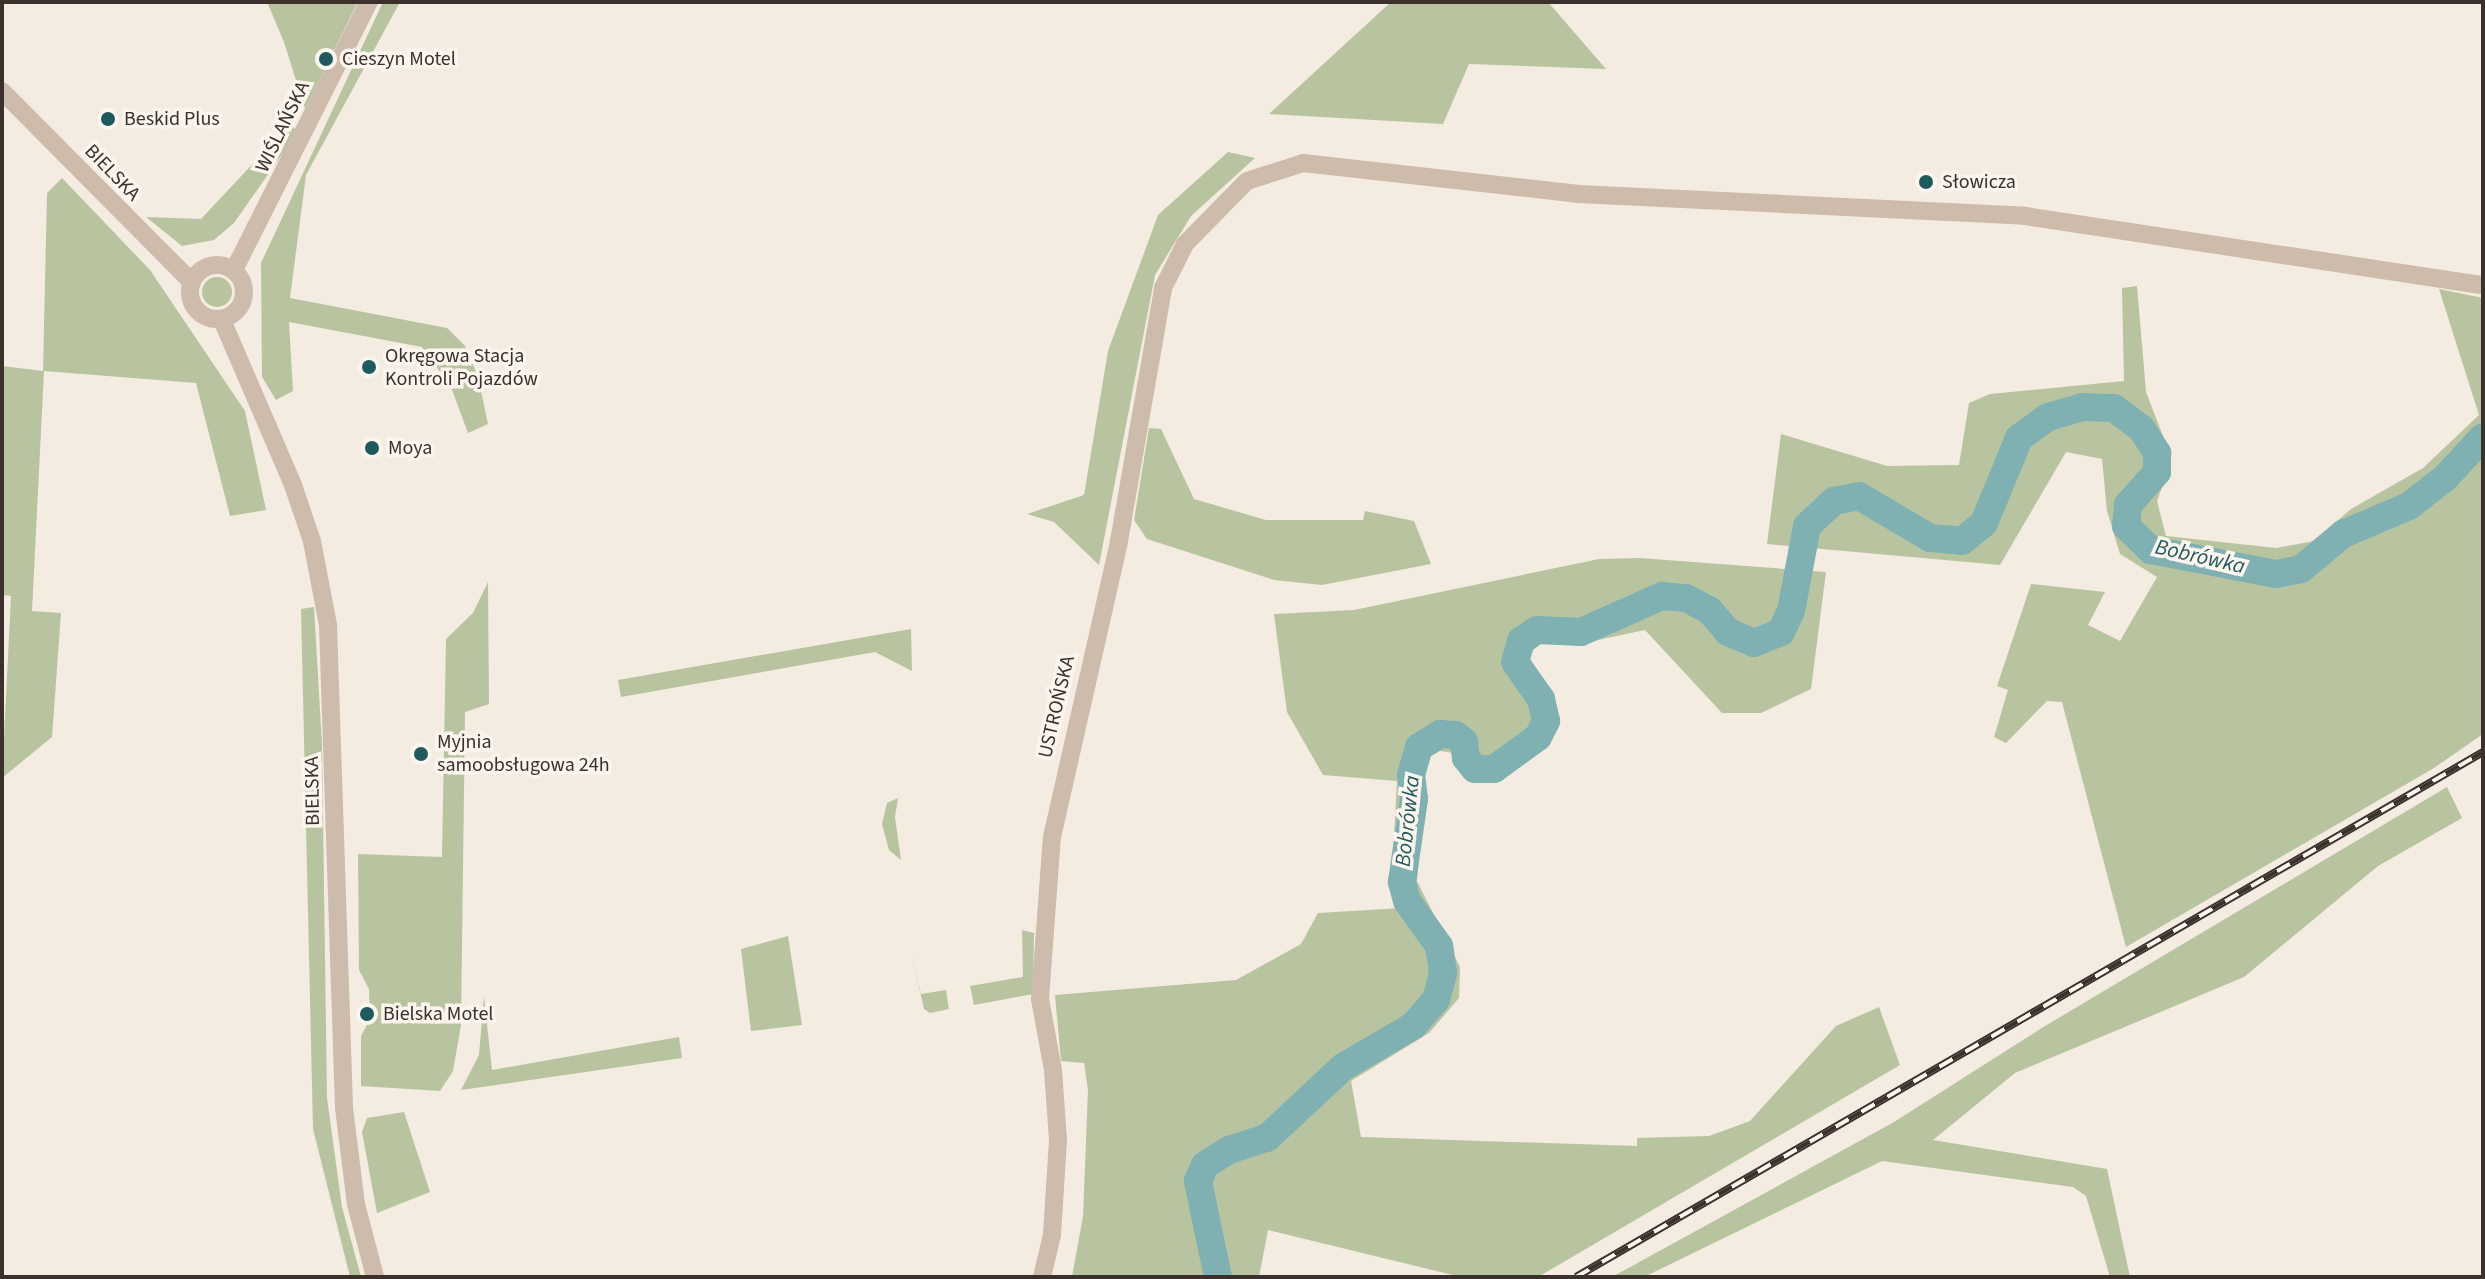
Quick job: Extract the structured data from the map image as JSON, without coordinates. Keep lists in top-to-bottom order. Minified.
{"streets":{"street":["WIŚLAŃSKA","BIELSKA","USTROŃSKA"]},"crossings":[["WIŚLAŃSKA","BIELSKA"]],"water":["Bobrówka"],"places":["Cieszyn Motel","Beskid Plus","Słowicza","Okręgowa Stacja Kontroli Pojazdów","Moya","Myjnia samoobsługowa 24h","Bielska Motel"]}
